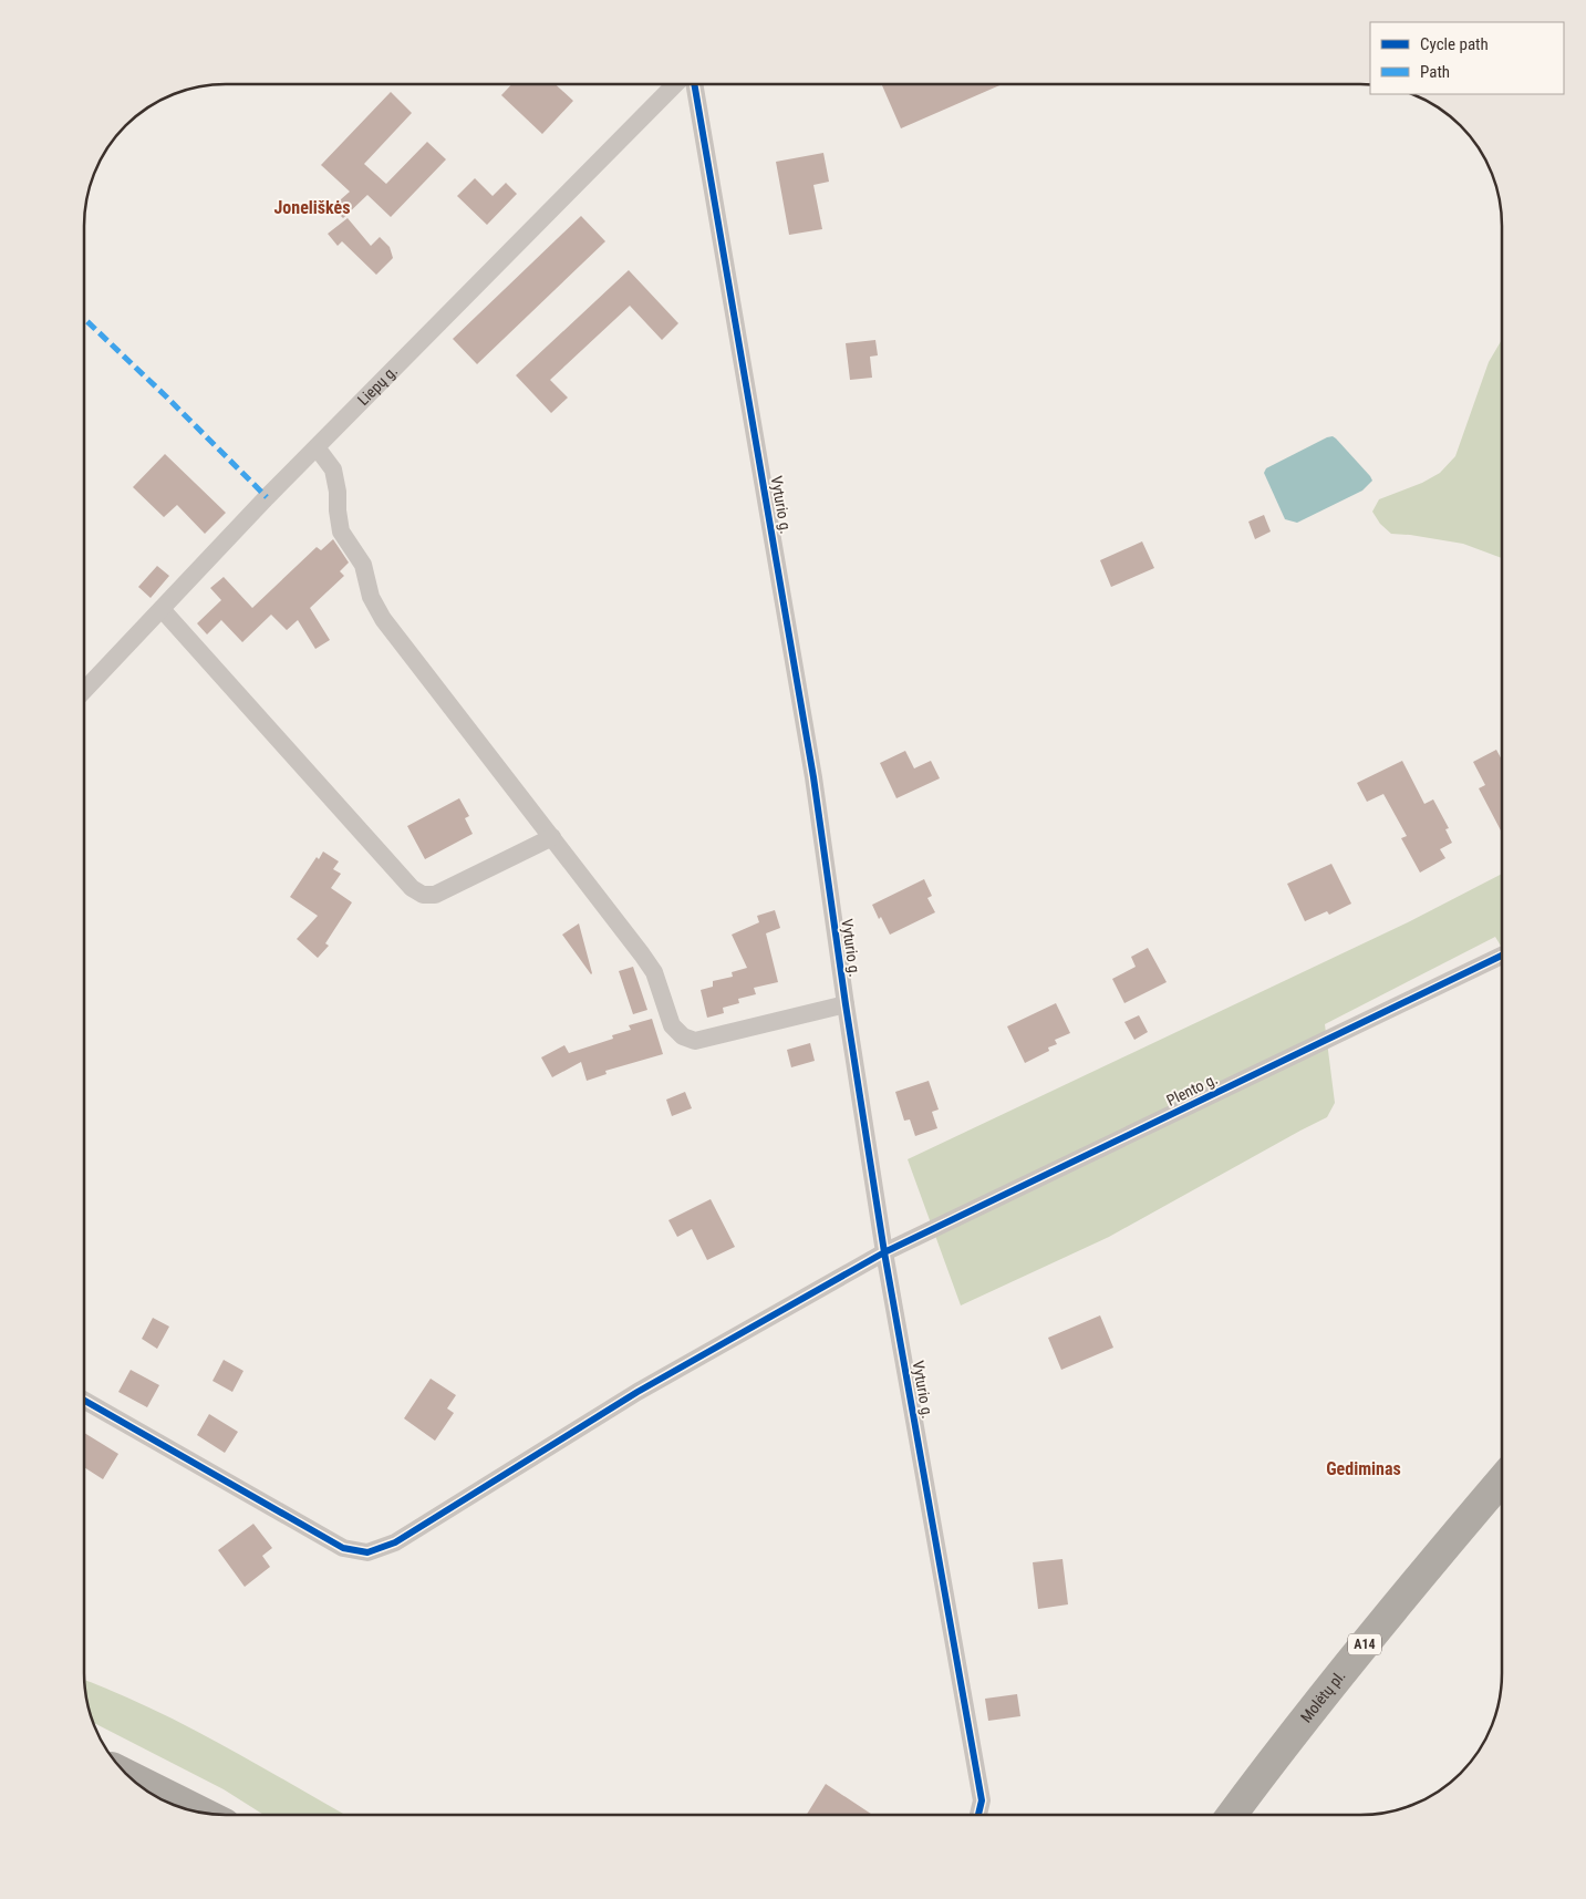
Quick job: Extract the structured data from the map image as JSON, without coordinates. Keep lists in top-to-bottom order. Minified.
{"streets":{"highway":["A14","Molėtų pl."],"street":["Liepų g.","Vyturio g.","Plento g."]},"crossings":[["Vyturio g.","Plento g."]],"districts":["Joneliškės","Gediminas"],"legend":["Cycle path","Path"]}
